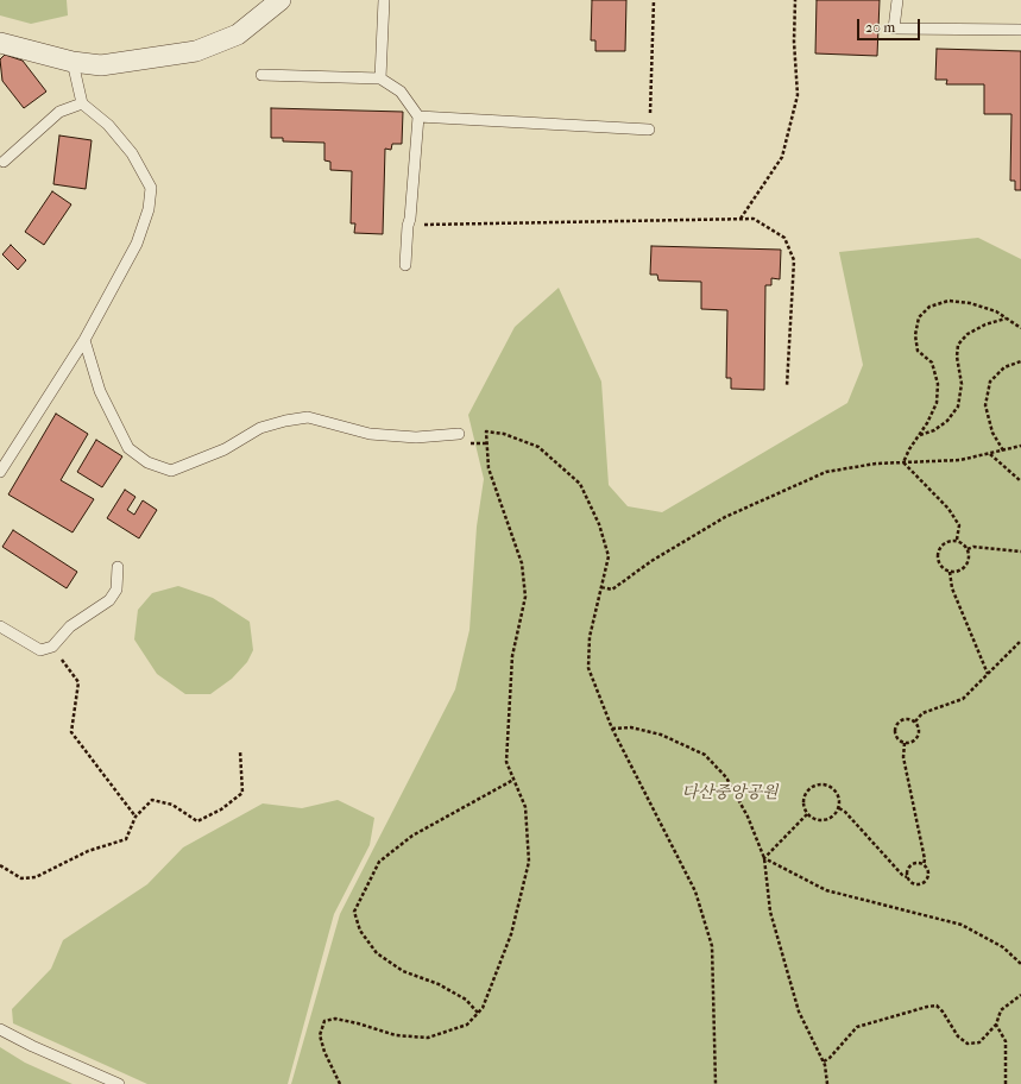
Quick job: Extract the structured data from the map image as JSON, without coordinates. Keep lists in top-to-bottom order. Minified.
{"parks":["다산중앙공원"],"scale_bar":"20 m"}
